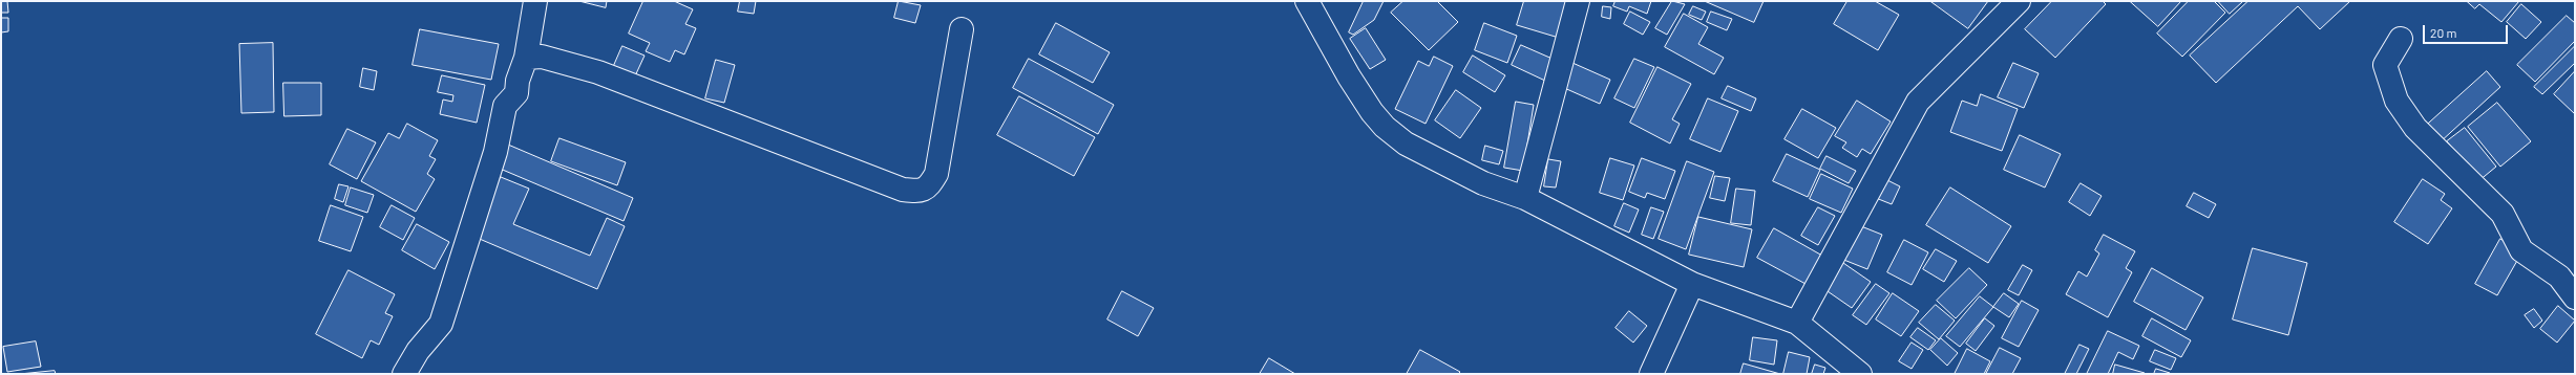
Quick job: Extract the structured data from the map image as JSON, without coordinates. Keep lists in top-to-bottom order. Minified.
{"scale_bar":"20 m"}
